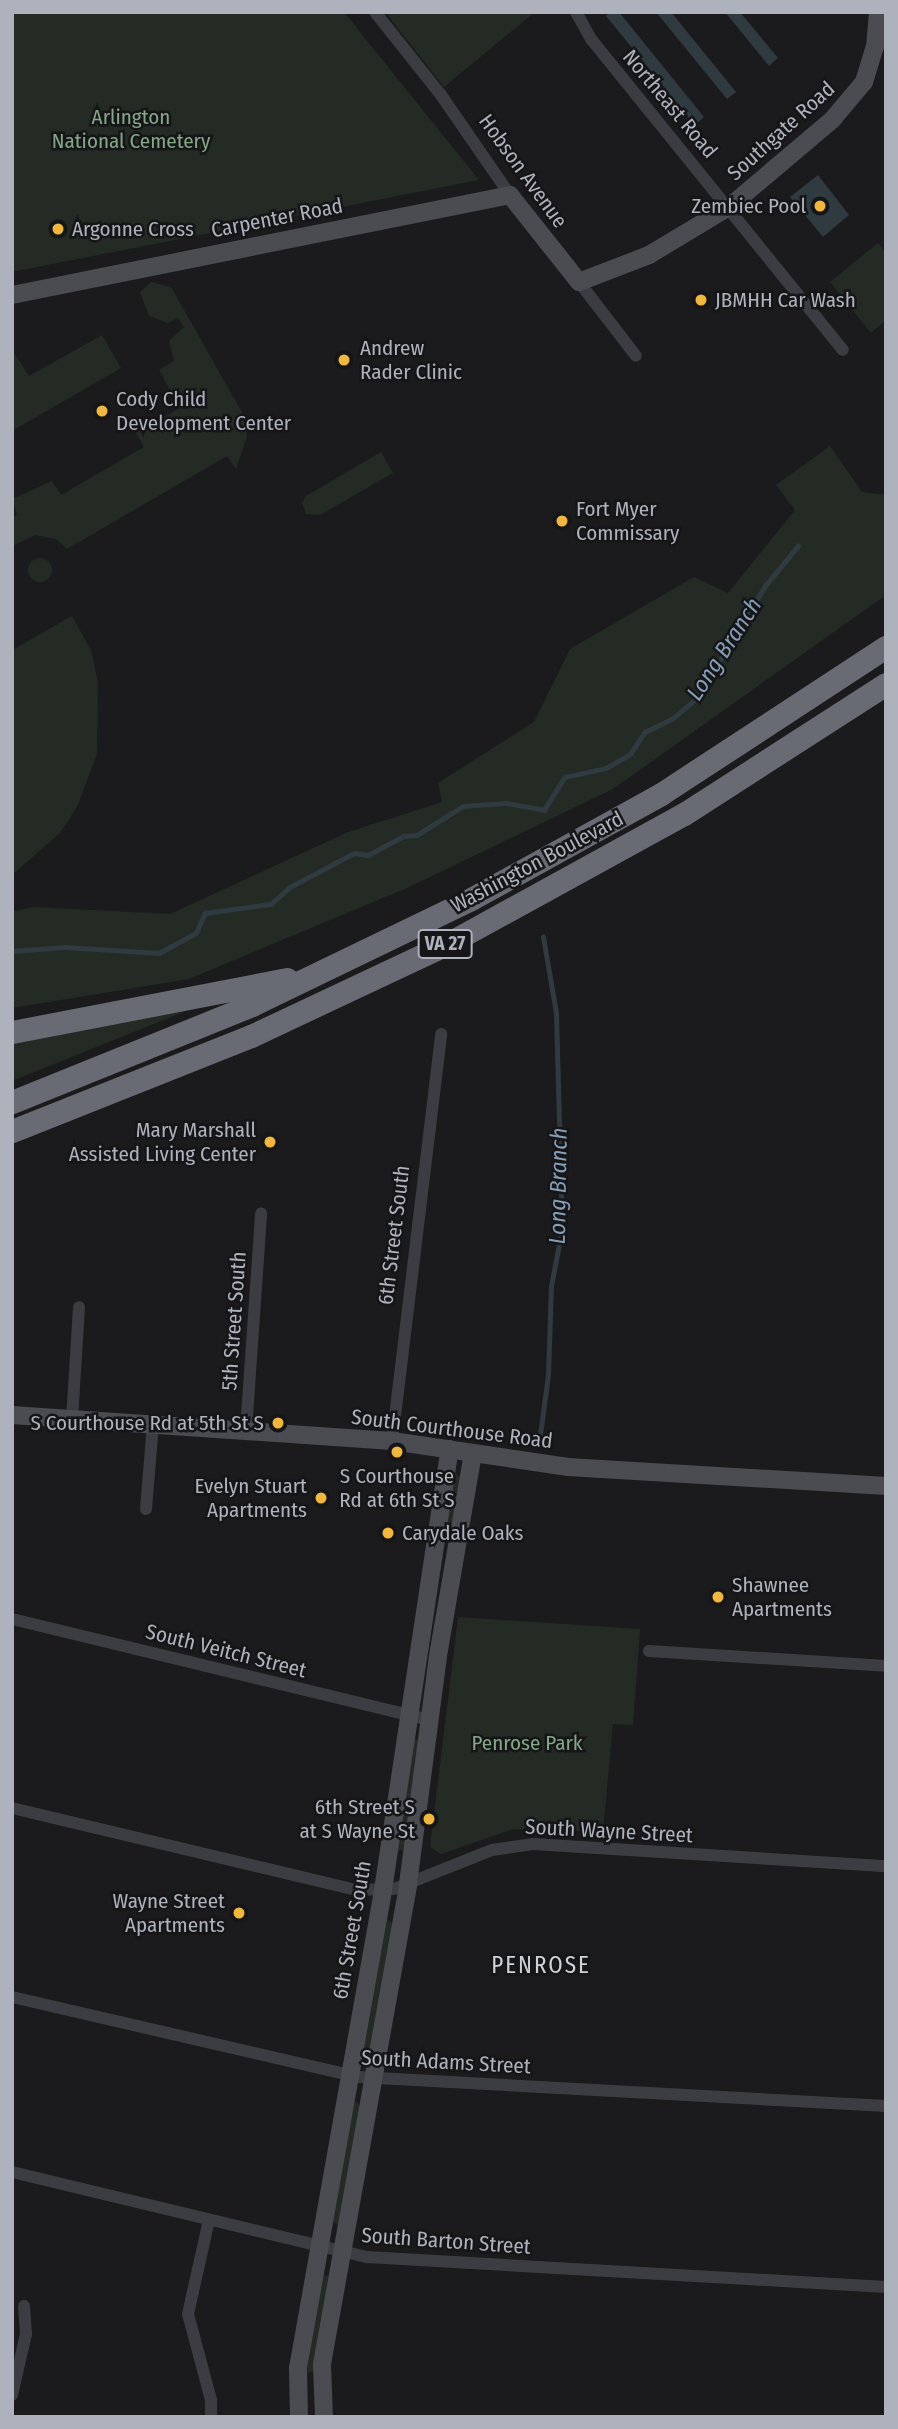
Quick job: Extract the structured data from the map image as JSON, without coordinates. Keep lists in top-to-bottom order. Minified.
{"streets":{"highway":["Washington Boulevard","VA 27"],"street":["Northeast Road","Southgate Road","Hobson Avenue","Carpenter Road","6th Street South","5th Street South","South Courthouse Road","South Veitch Street","South Wayne Street","South Adams Street","South Barton Street"]},"crossings":[["Northeast Road","Southgate Road"],["Southgate Road","Hobson Avenue"],["Hobson Avenue","Carpenter Road"],["6th Street South","South Courthouse Road"],["6th Street South","South Veitch Street"],["6th Street South","South Wayne Street"],["6th Street South","South Adams Street"],["6th Street South","South Barton Street"],["5th Street South","South Courthouse Road"]],"districts":["PENROSE"],"water":["Long Branch"],"parks":["Arlington National Cemetery","Penrose Park"],"places":["Zembiec Pool","Argonne Cross","JBMHH Car Wash","Andrew Rader Clinic","Cody Child Development Center","Fort Myer Commissary","Mary Marshall Assisted Living Center","S Courthouse Rd at 5th St S","S Courthouse Rd at 6th St S","Evelyn Stuart Apartments","Carydale Oaks","Shawnee Apartments","6th Street S at S Wayne St","Wayne Street Apartments"]}
